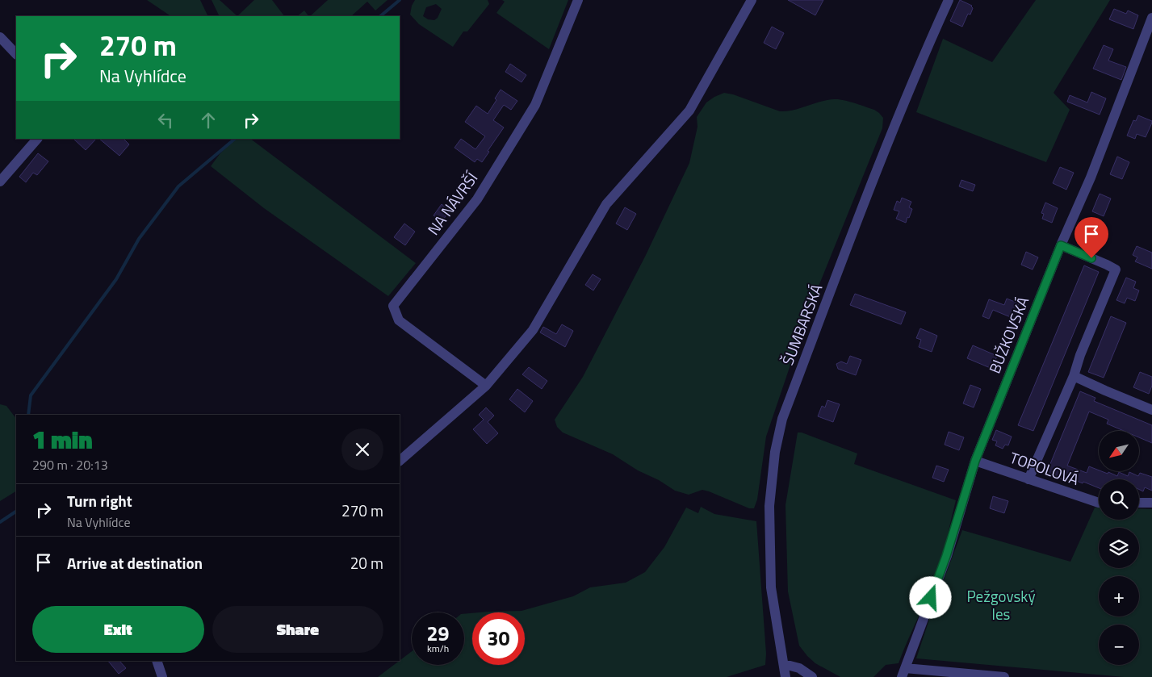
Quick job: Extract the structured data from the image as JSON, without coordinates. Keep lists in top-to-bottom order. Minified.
{"streets":{"street":["NA NÁVRŠÍ","ŠUMBARSKÁ","BUŽKOVSKÁ","TOPOLOVÁ"]},"crossings":[["BUŽKOVSKÁ","TOPOLOVÁ"]],"parks":["Pežgovský les"],"north":"bottom left","page":{"turn":["270 m","Na Vyhlídce"],"heading":["1 min","290 m · 20:13"],"map_buttons":["+","−"],"list":[{"name":"Turn right","note":"Na Vyhlídce","value":"270 m"},{"name":"Arrive at destination","value":"20 m"}],"buttons":["Exit","Share"],"speed":"29 km/h","limit":"30"}}
